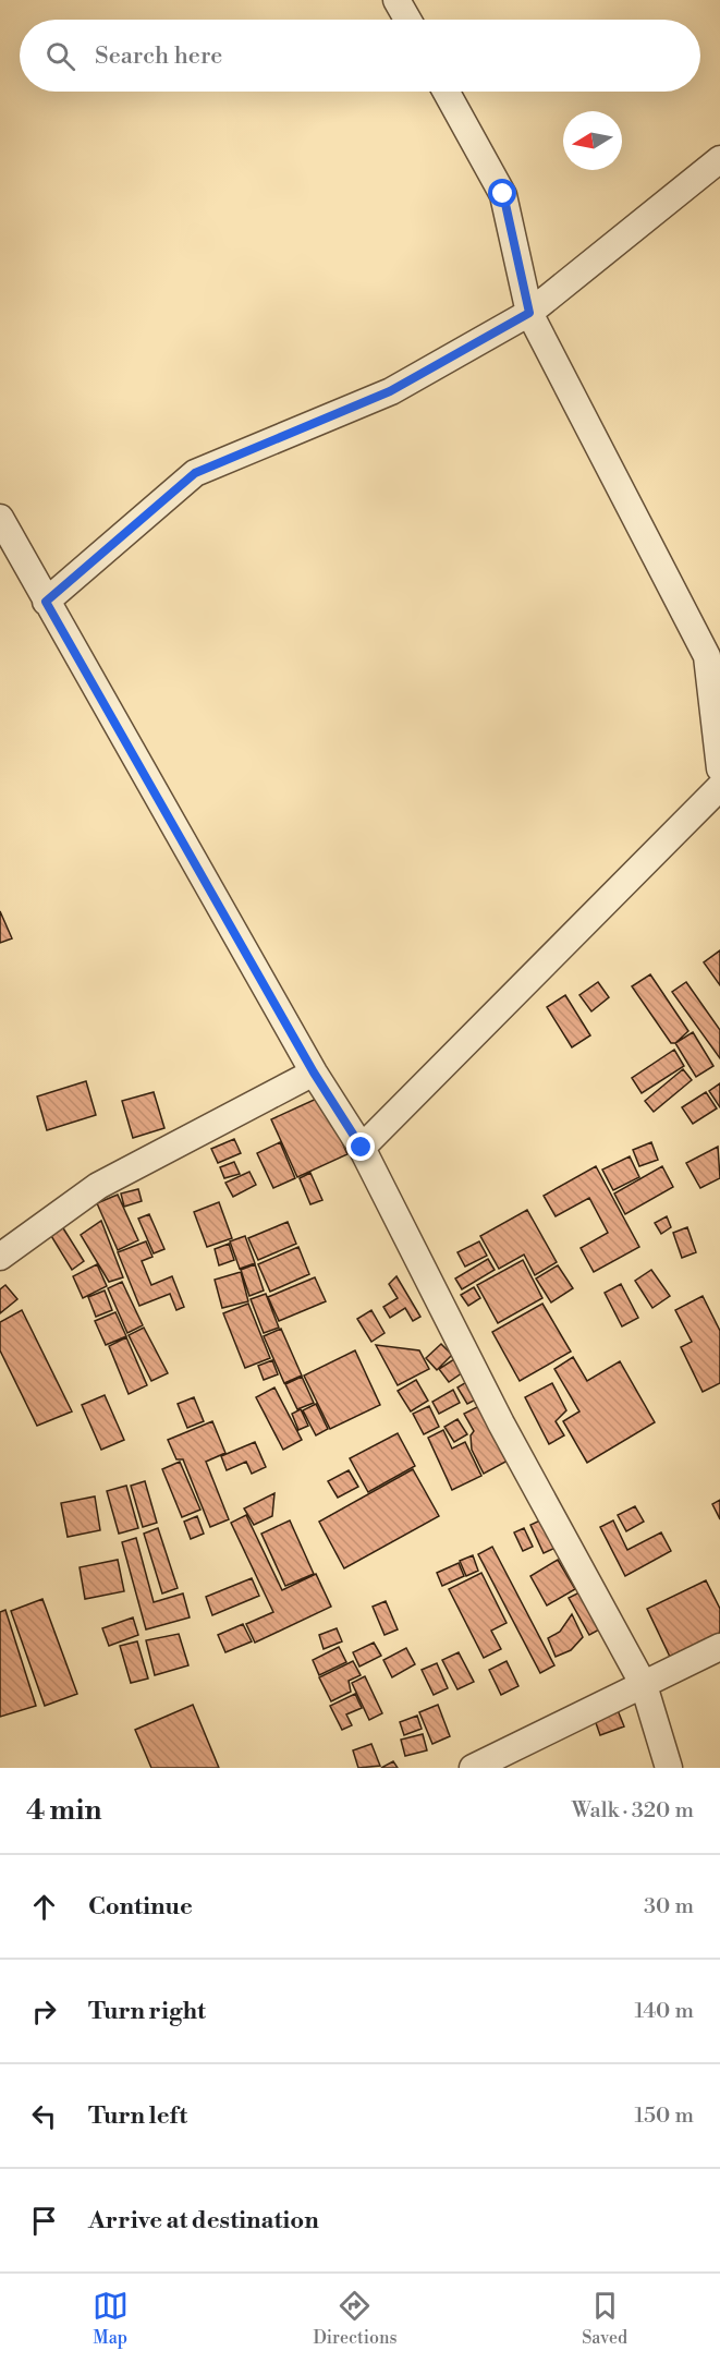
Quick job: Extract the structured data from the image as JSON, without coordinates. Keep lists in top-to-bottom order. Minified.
{"north":"left","page":{"search":"Search here","heading":["4 min","Walk · 320 m"],"list":[["Continue","30 m"],["Turn right","140 m"],["Turn left","150 m"],"Arrive at destination"],"nav":["Map","Directions","Saved"]}}
